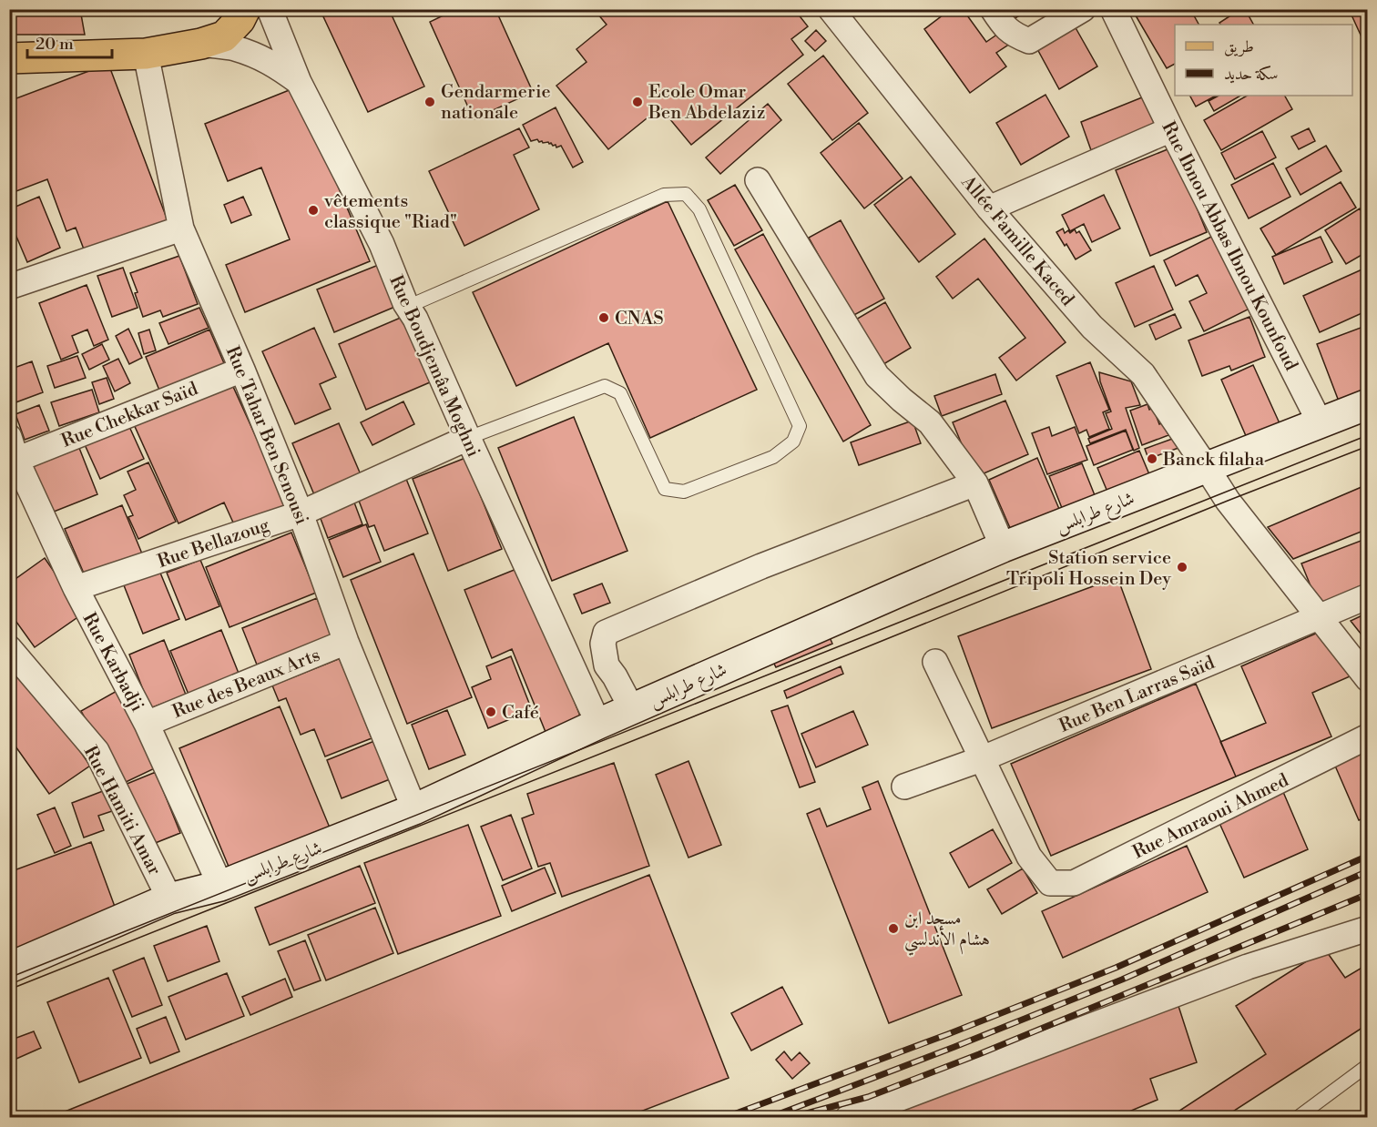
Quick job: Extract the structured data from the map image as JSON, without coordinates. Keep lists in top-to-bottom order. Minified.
{"streets":{"main road":["شارع طرابلس"],"street":["Allée Famille Kaced","Rue Ibnou Abbas Ibnou Kounfoud","Rue Boudjemâa Moghni","Rue Chekkar Saïd","Rue Tahar Ben Senousi","Rue Bellazoug","Rue Karbadji","Rue des Beaux Arts","Rue Ben Larras Saïd","Rue Hamiti Amar","Rue Amraoui Ahmed"]},"crossings":[["Allée Famille Kaced","شارع طرابلس"],["Allée Famille Kaced","Rue Ben Larras Saïd"],["Rue Ibnou Abbas Ibnou Kounfoud","شارع طرابلس"],["Rue Boudjemâa Moghni","شارع طرابلس"],["Rue Boudjemâa Moghni","Rue Bellazoug"],["Rue Chekkar Saïd","Rue Tahar Ben Senousi"],["Rue Chekkar Saïd","Rue Karbadji"],["Rue Tahar Ben Senousi","شارع طرابلس"],["Rue Tahar Ben Senousi","Rue Bellazoug"],["Rue Tahar Ben Senousi","Rue des Beaux Arts"],["شارع طرابلس","Rue Karbadji"],["شارع طرابلس","Rue Hamiti Amar"],["Rue Bellazoug","Rue Karbadji"],["Rue Karbadji","Rue des Beaux Arts"],["Rue Ben Larras Saïd","Rue Amraoui Ahmed"]],"places":["Gendarmerie nationale","Ecole Omar Ben Abdelaziz","vêtements classique \"Riad\"","CNAS","Banck filaha","Station service Tripoli Hossein Dey","Café","مسجد ابن هشام الأندلسي"],"legend":["طريق","سكة حديد"],"scale_bar":"20 m"}
